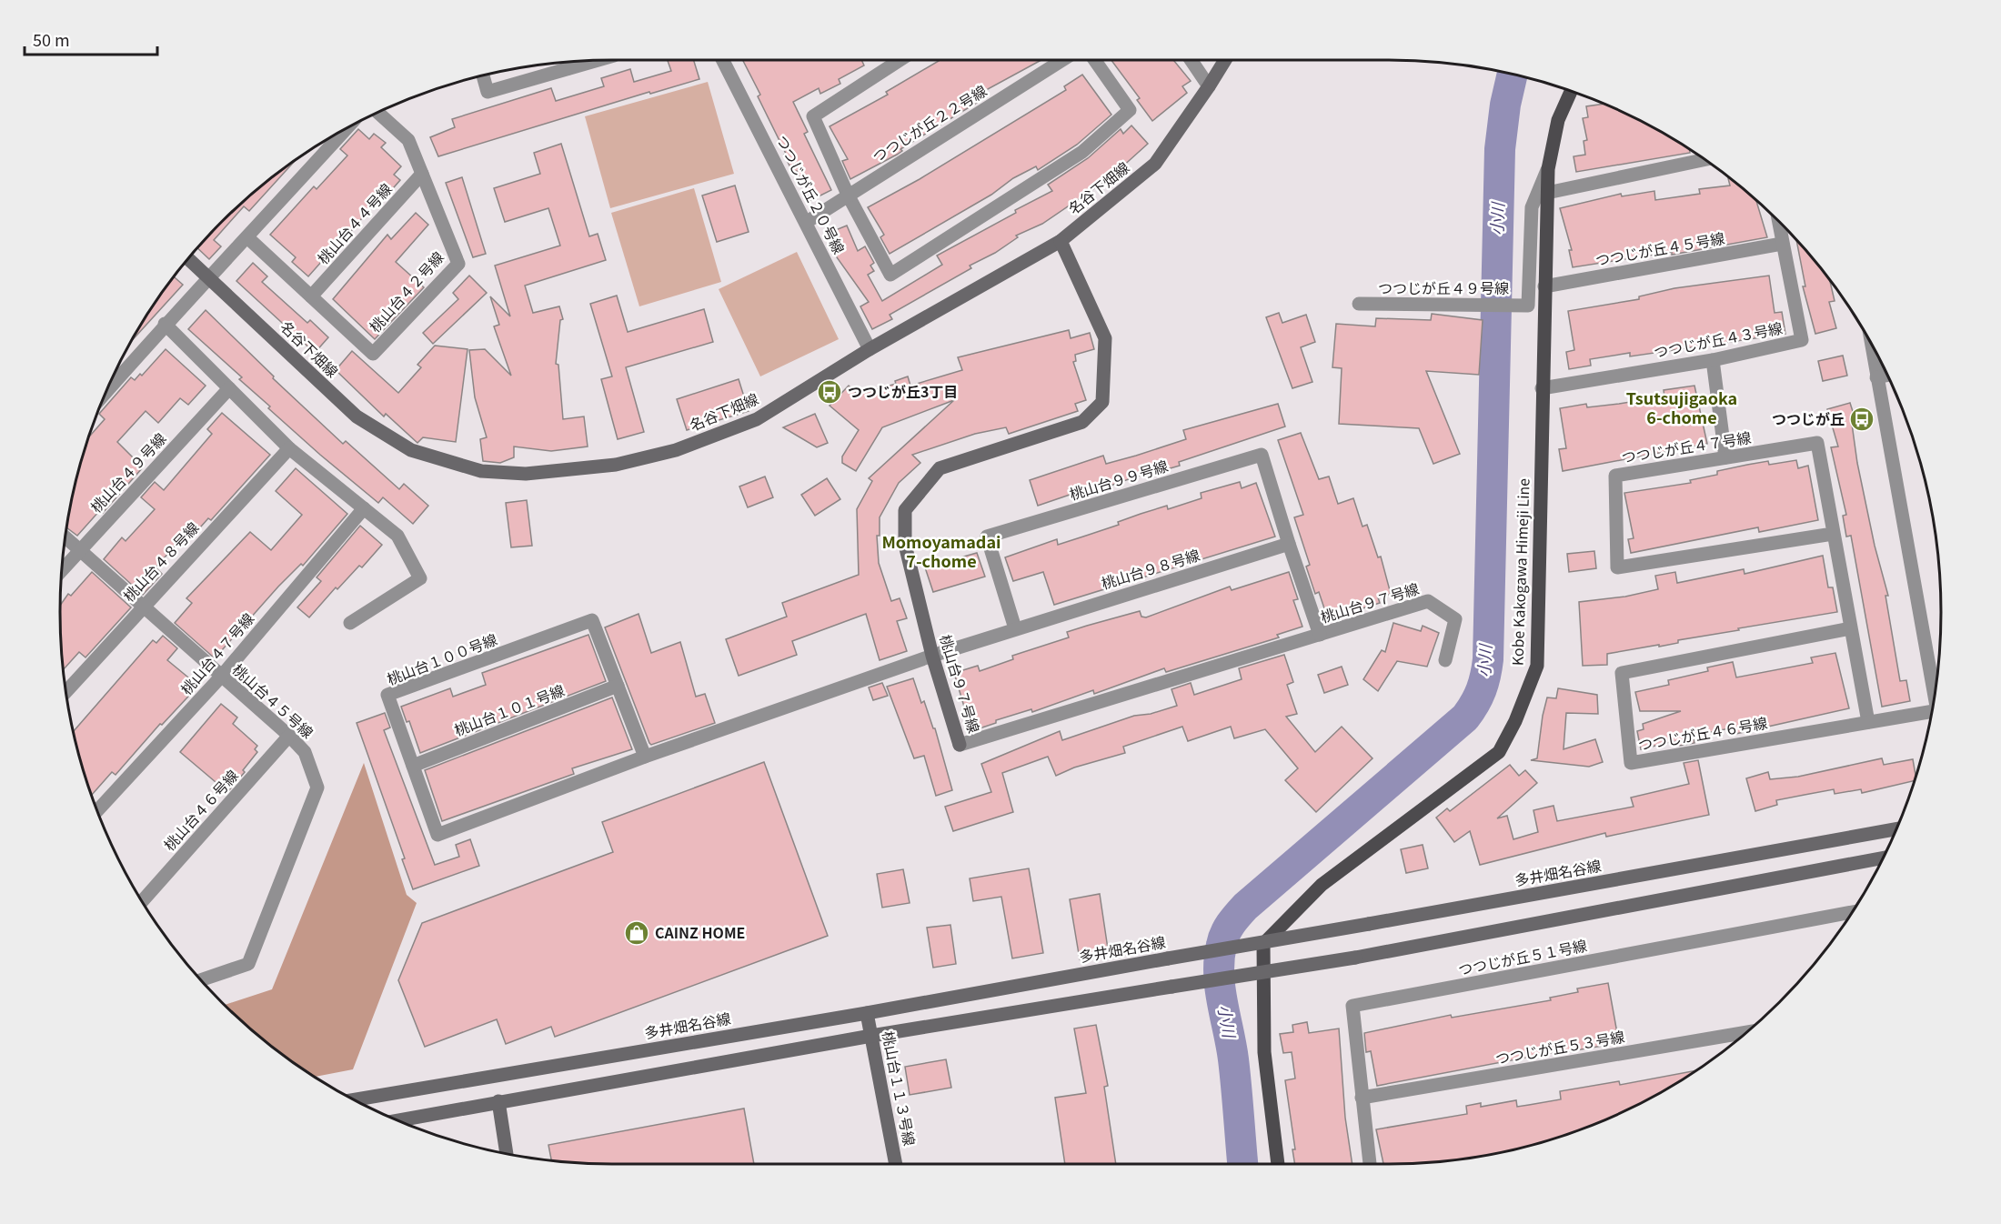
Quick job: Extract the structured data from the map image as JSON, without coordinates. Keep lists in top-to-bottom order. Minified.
{"streets":{"main road":["Kobe Kakogawa Himeji Line"],"street":["つつじが丘２２号線","名谷下畑線","つつじが丘２０号線","桃山台４４号線","つつじが丘４５号線","つつじが丘４９号線","桃山台４２号線","つつじが丘４３号線","つつじが丘４７号線","桃山台４９号線","桃山台９９号線","桃山台４８号線","桃山台９８号線","桃山台９７号線","桃山台４７号線","桃山台１００号線","桃山台４５号線","桃山台１０１号線","つつじが丘４６号線","桃山台４６号線","多井畑名谷線","つつじが丘５１号線","つつじが丘５３号線","桃山台１１３号線"]},"crossings":[["つつじが丘２２号線","つつじが丘２０号線"],["名谷下畑線","つつじが丘２０号線"],["名谷下畑線","桃山台９７号線"],["桃山台４４号線","桃山台４２号線"],["つつじが丘４５号線","つつじが丘４３号線"],["つつじが丘４５号線","Kobe Kakogawa Himeji Line"],["つつじが丘４９号線","Kobe Kakogawa Himeji Line"],["つつじが丘４３号線","Kobe Kakogawa Himeji Line"],["つつじが丘４７号線","つつじが丘４６号線"],["桃山台４９号線","桃山台４５号線"],["桃山台９９号線","桃山台９８号線"],["桃山台４８号線","桃山台４５号線"],["桃山台９８号線","桃山台９７号線"],["桃山台９８号線","桃山台１００号線"],["桃山台９７号線","桃山台１００号線"],["桃山台４７号線","桃山台４５号線"],["桃山台１００号線","桃山台１０１号線"],["桃山台４５号線","桃山台４６号線"],["多井畑名谷線","桃山台１１３号線"],["つつじが丘５１号線","つつじが丘５３号線"]],"districts":["Tsutsujigaoka 6-chome","Momoyamadai 7-chome"],"water":["小川"],"places":{"bus stop":["つつじが丘3丁目","つつじが丘"],"shop":["CAINZ HOME"]},"scale_bar":"50 m"}
